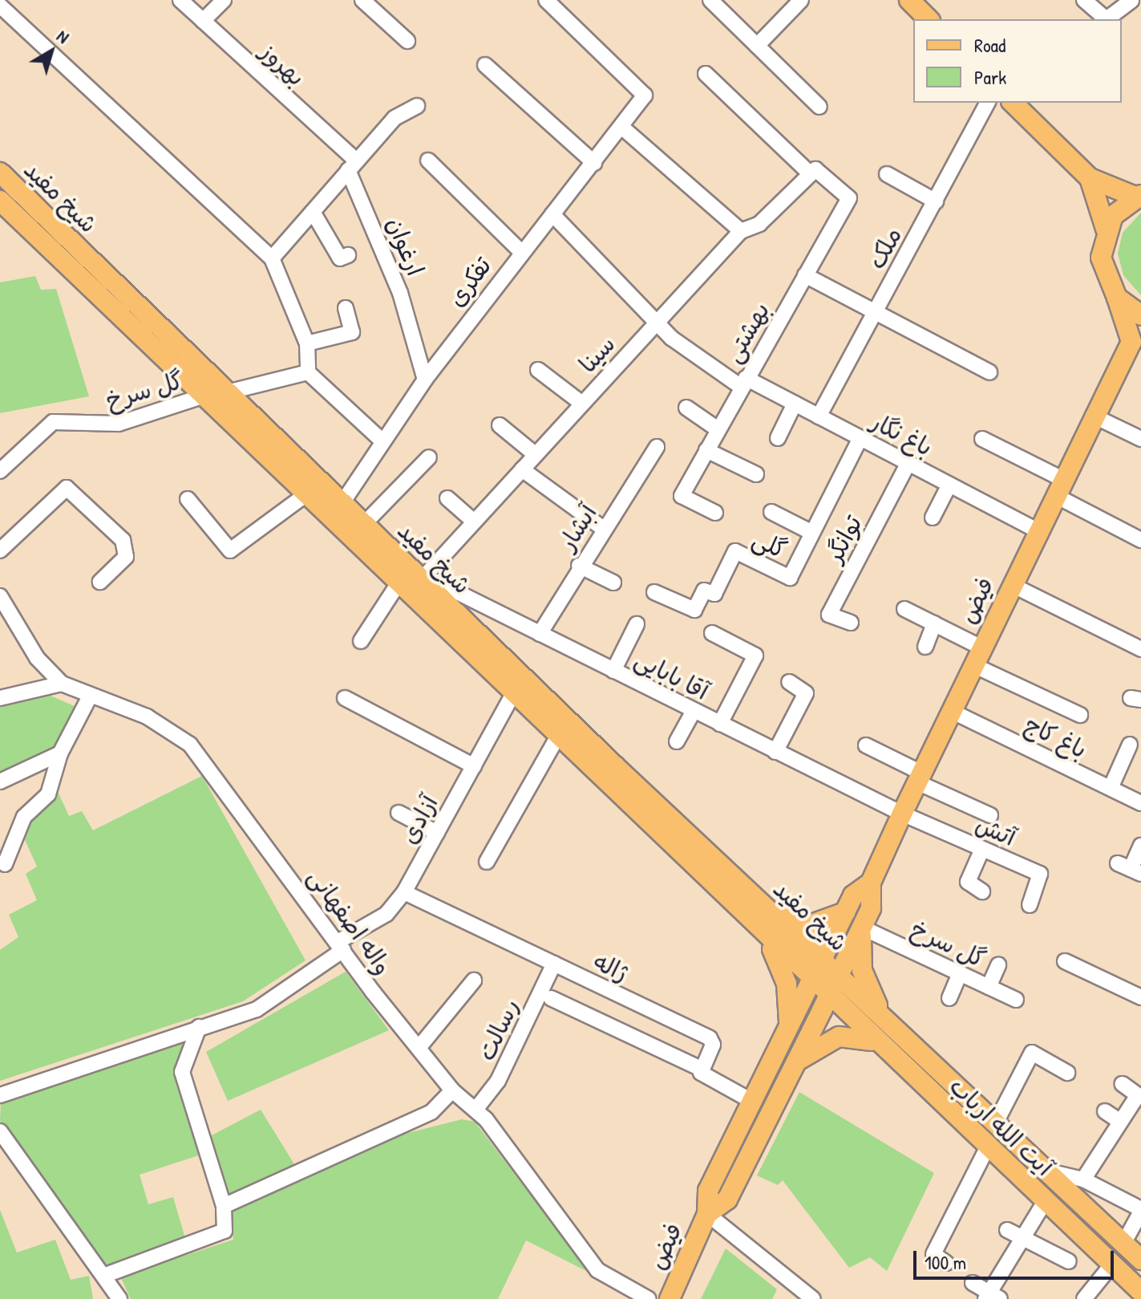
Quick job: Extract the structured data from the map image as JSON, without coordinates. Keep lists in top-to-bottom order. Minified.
{"streets":{"main road":["شیخ مفید","فیض","آیت الله ارباب"],"street":["بهروز","ارغوان","ملک","تفکری","بهشتی","سینا","گل سرخ","باغ نگار","آبشار","توانگر","گلی","آقا بابایی","باغ کاج","آزادی","آتش","واله اصفهانی","ژاله","رسالت"]},"crossings":[["بهروز","ارغوان"],["شیخ مفید","تفکری"],["شیخ مفید","سینا"],["شیخ مفید","گل سرخ"],["شیخ مفید","آقا بابایی"],["شیخ مفید","آزادی"],["شیخ مفید","آیت الله ارباب"],["ارغوان","تفکری"],["ملک","باغ نگار"],["تفکری","باغ نگار"],["بهشتی","سینا"],["بهشتی","باغ نگار"],["سینا","باغ نگار"],["سینا","آقا بابایی"],["باغ نگار","توانگر"],["باغ نگار","گلی"],["باغ نگار","فیض"],["آبشار","آقا بابایی"],["فیض","آقا بابایی"],["فیض","باغ کاج"],["فیض","آتش"],["آقا بابایی","آتش"],["آزادی","واله اصفهانی"],["آزادی","ژاله"],["واله اصفهانی","رسالت"],["ژاله","رسالت"]],"legend":["Road","Park"],"scale_bar":"100 m","north":"top right"}
